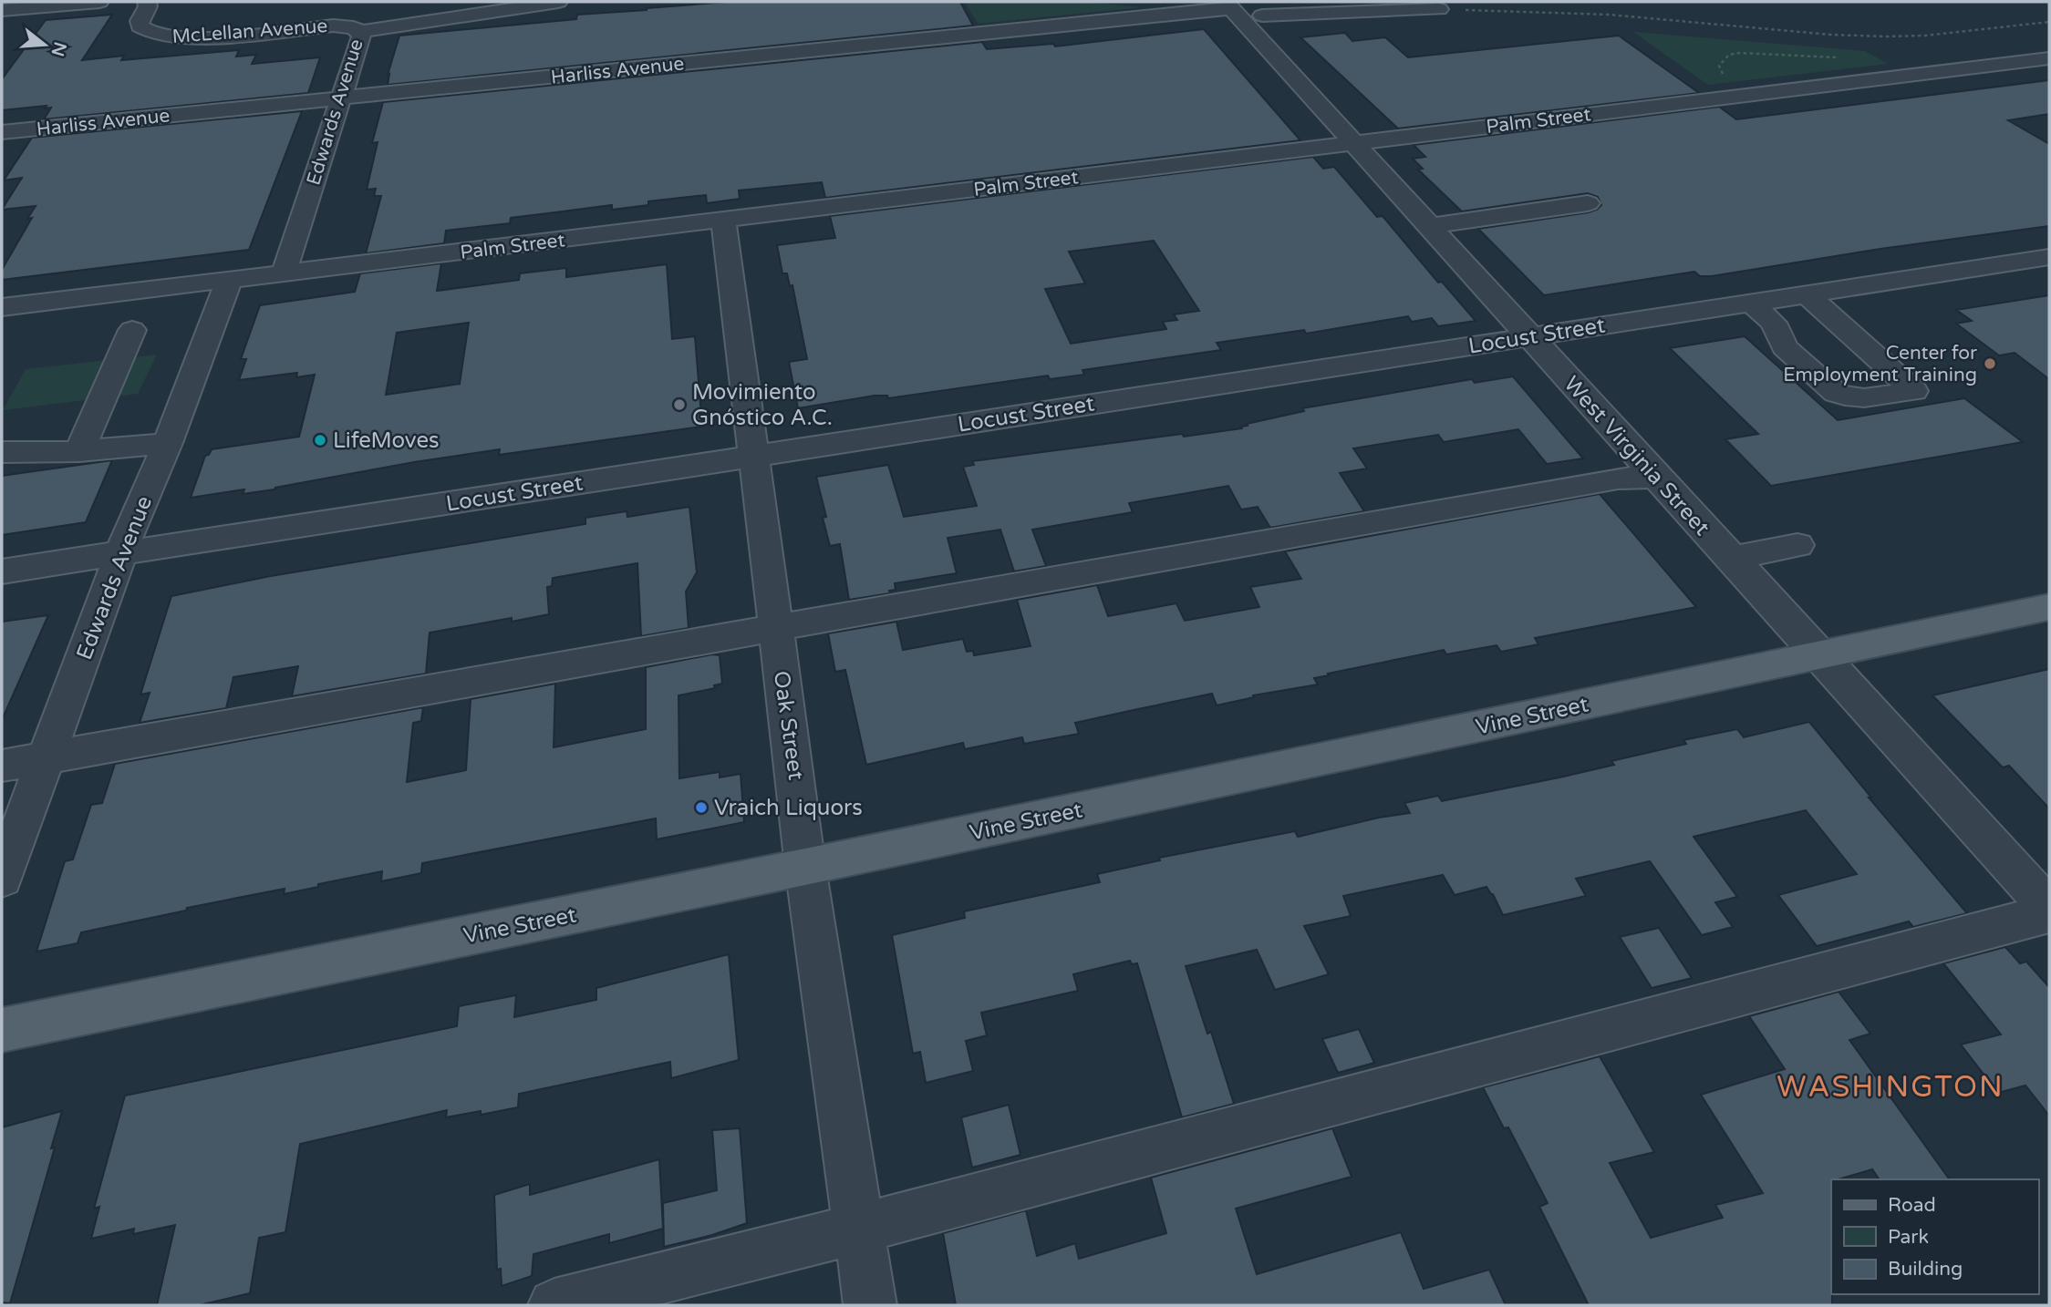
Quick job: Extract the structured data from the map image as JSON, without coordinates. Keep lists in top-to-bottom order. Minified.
{"streets":{"main road":["Vine Street"],"street":["McLellan Avenue","Harliss Avenue","Edwards Avenue","Palm Street","Locust Street","West Virginia Street","Oak Street"]},"crossings":[["McLellan Avenue","Edwards Avenue"],["Harliss Avenue","Edwards Avenue"],["Harliss Avenue","West Virginia Street"],["Edwards Avenue","Palm Street"],["Edwards Avenue","Locust Street"],["Palm Street","West Virginia Street"],["Palm Street","Oak Street"],["Locust Street","West Virginia Street"],["Locust Street","Oak Street"],["West Virginia Street","Vine Street"],["Vine Street","Oak Street"]],"districts":["WASHINGTON"],"places":["Center for Employment Training","Movimiento Gnóstico A.C.","LifeMoves","Vraich Liquors"],"legend":["Road","Park","Building"],"north":"right"}
